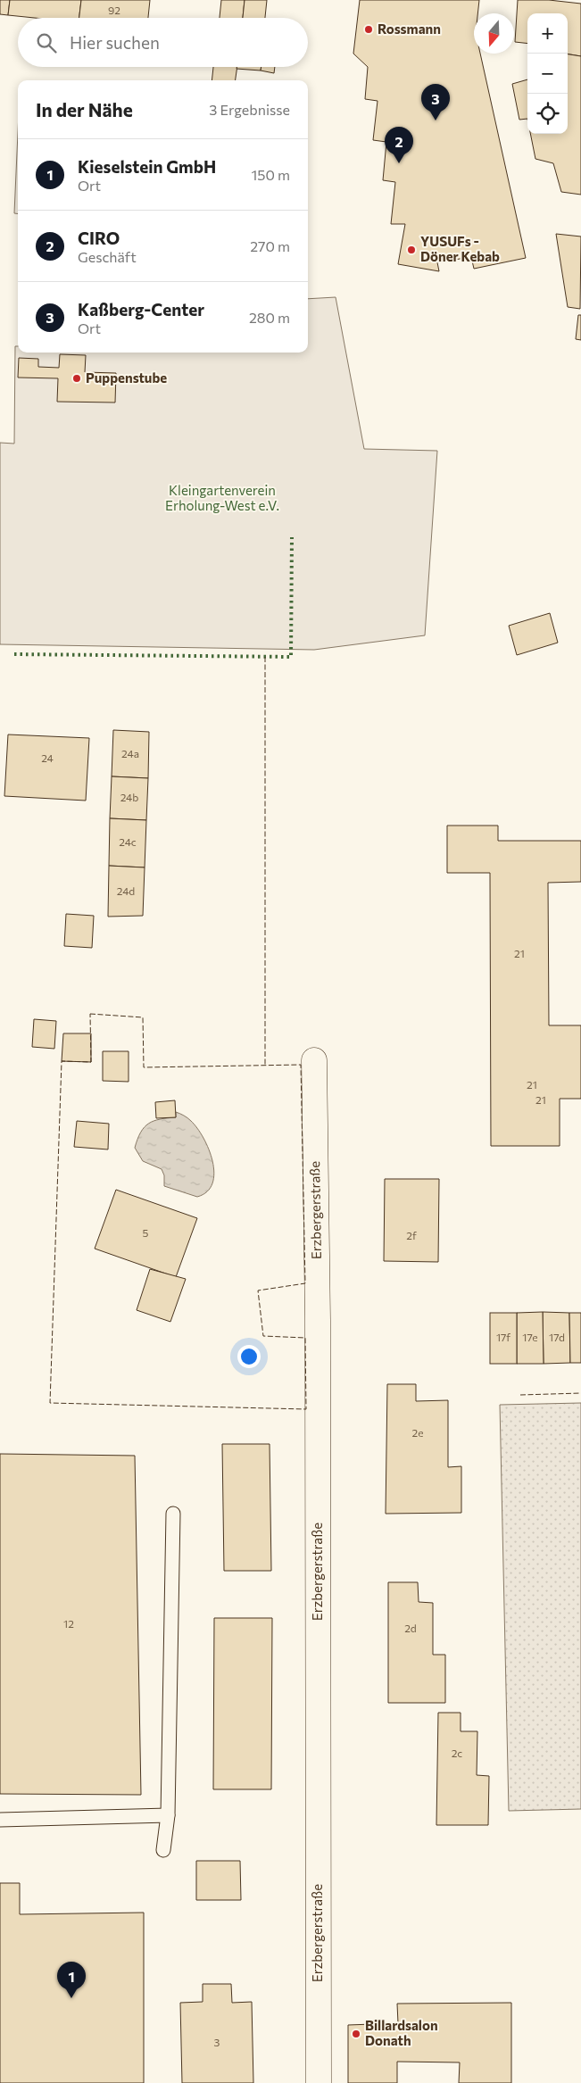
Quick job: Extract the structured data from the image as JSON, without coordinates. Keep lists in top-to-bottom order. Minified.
{"streets":{"street":["Erzbergerstraße"]},"parks":["Kleingartenverein Erholung-West e.V."],"places":["Rossmann","YUSUFs - Döner Kebab","Puppenstube","Billardsalon Donath"],"house_numbers":["92","24a","24","24b","24c","24d","21","21","21","5","2f","17f","17e","17d","2e","12","2d","2c","3"],"north":"bottom","page":{"map_buttons":["+","−"],"search":"Hier suchen","heading":["In der Nähe","3 Ergebnisse"],"pins":["3","2","1"],"list":[{"mark":"1","name":"Kieselstein GmbH","note":"Ort","value":"150 m"},{"mark":"2","name":"CIRO","note":"Geschäft","value":"270 m"},{"mark":"3","name":"Kaßberg-Center","note":"Ort","value":"280 m"}]}}
